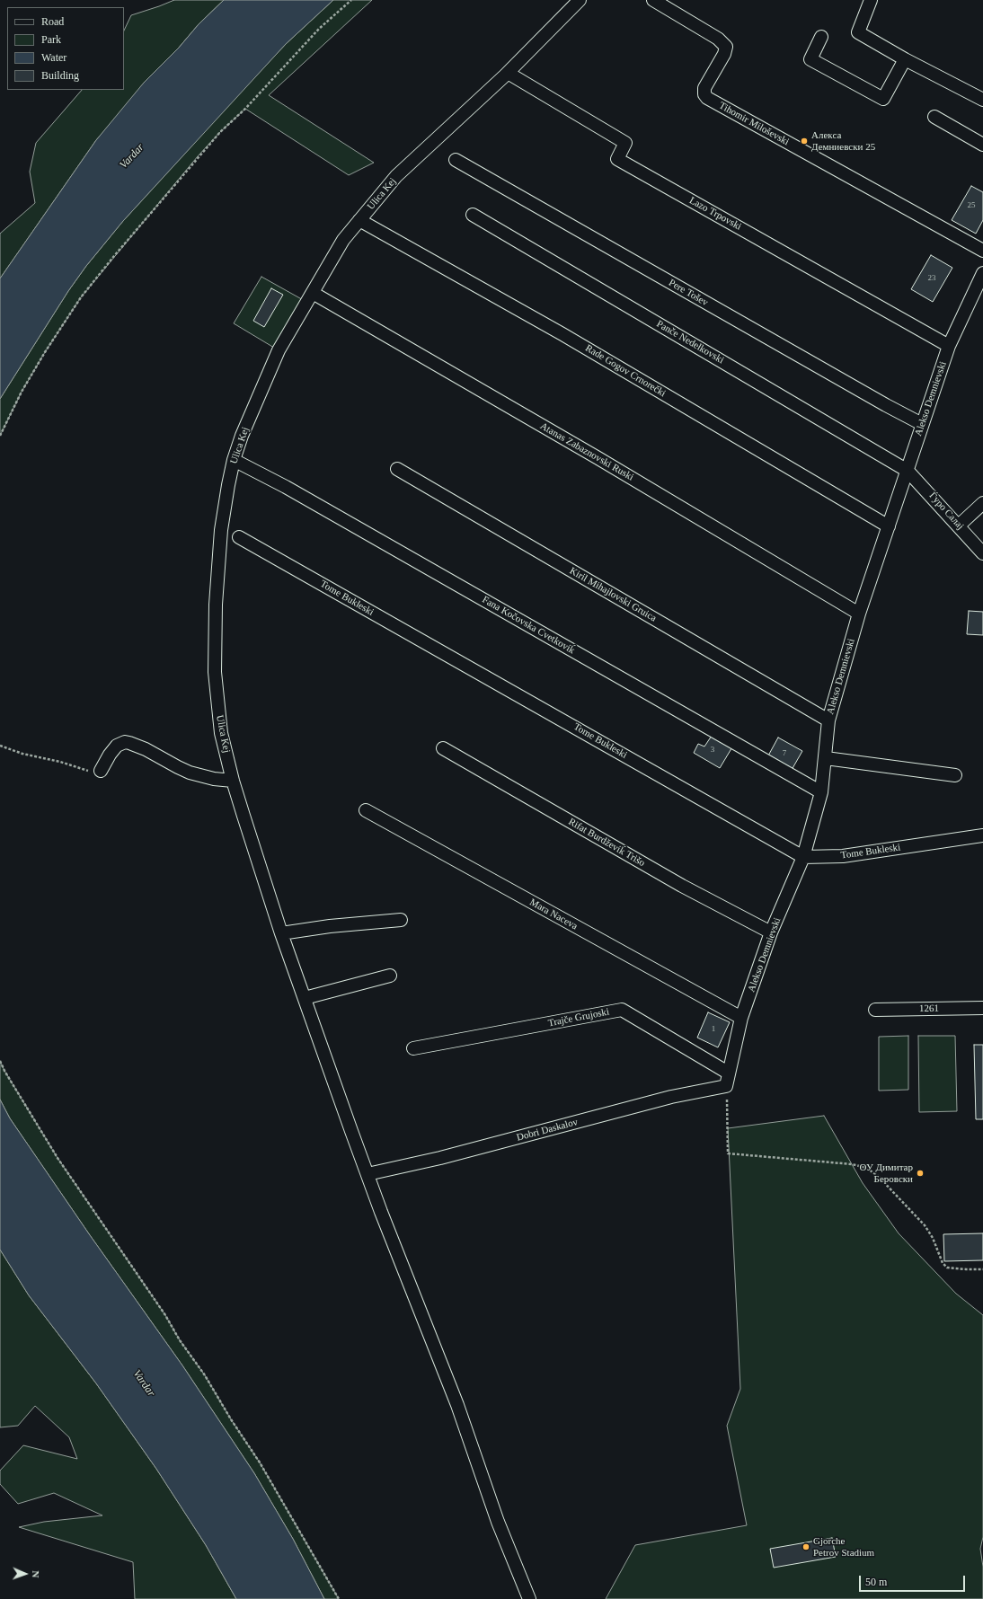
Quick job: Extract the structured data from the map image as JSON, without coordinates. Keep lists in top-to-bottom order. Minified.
{"streets":{"street":["Tihomir Miloševski","Ulica Kej","Lazo Trpovski","Pere Tošev","Panče Nedelkovski","Rade Gogov Crnorečki","Alekso Demnievski","Atanas Zabaznovski Ruski","Ѓуро Салај","Kiril Mihajlovski Gruica","Tome Bukleski","Fana Kočovska Cvetkoviḱ","Rifat Burdževiḱ Trišo","Mara Naceva","1261","Trajče Grujoski","Dobri Daskalov"]},"crossings":[["Ulica Kej","Lazo Trpovski"],["Ulica Kej","Rade Gogov Crnorečki"],["Ulica Kej","Atanas Zabaznovski Ruski"],["Ulica Kej","Fana Kočovska Cvetkoviḱ"],["Ulica Kej","Dobri Daskalov"],["Lazo Trpovski","Alekso Demnievski"],["Pere Tošev","Alekso Demnievski"],["Panče Nedelkovski","Alekso Demnievski"],["Panče Nedelkovski","Ѓуро Салај"],["Rade Gogov Crnorečki","Alekso Demnievski"],["Alekso Demnievski","Atanas Zabaznovski Ruski"],["Alekso Demnievski","Ѓуро Салај"],["Alekso Demnievski","Kiril Mihajlovski Gruica"],["Alekso Demnievski","Tome Bukleski"],["Alekso Demnievski","Fana Kočovska Cvetkoviḱ"],["Alekso Demnievski","Rifat Burdževiḱ Trišo"],["Alekso Demnievski","Mara Naceva"],["Alekso Demnievski","Trajče Grujoski"],["Alekso Demnievski","Dobri Daskalov"]],"water":["Vardar"],"places":["Алекса Демниевски 25","ОУ Димитар Беровски","Gjorche Petrov Stadium"],"house_numbers":["25","23","3","7","1"],"legend":["Road","Park","Water","Building"],"scale_bar":"50 m","north":"right"}
